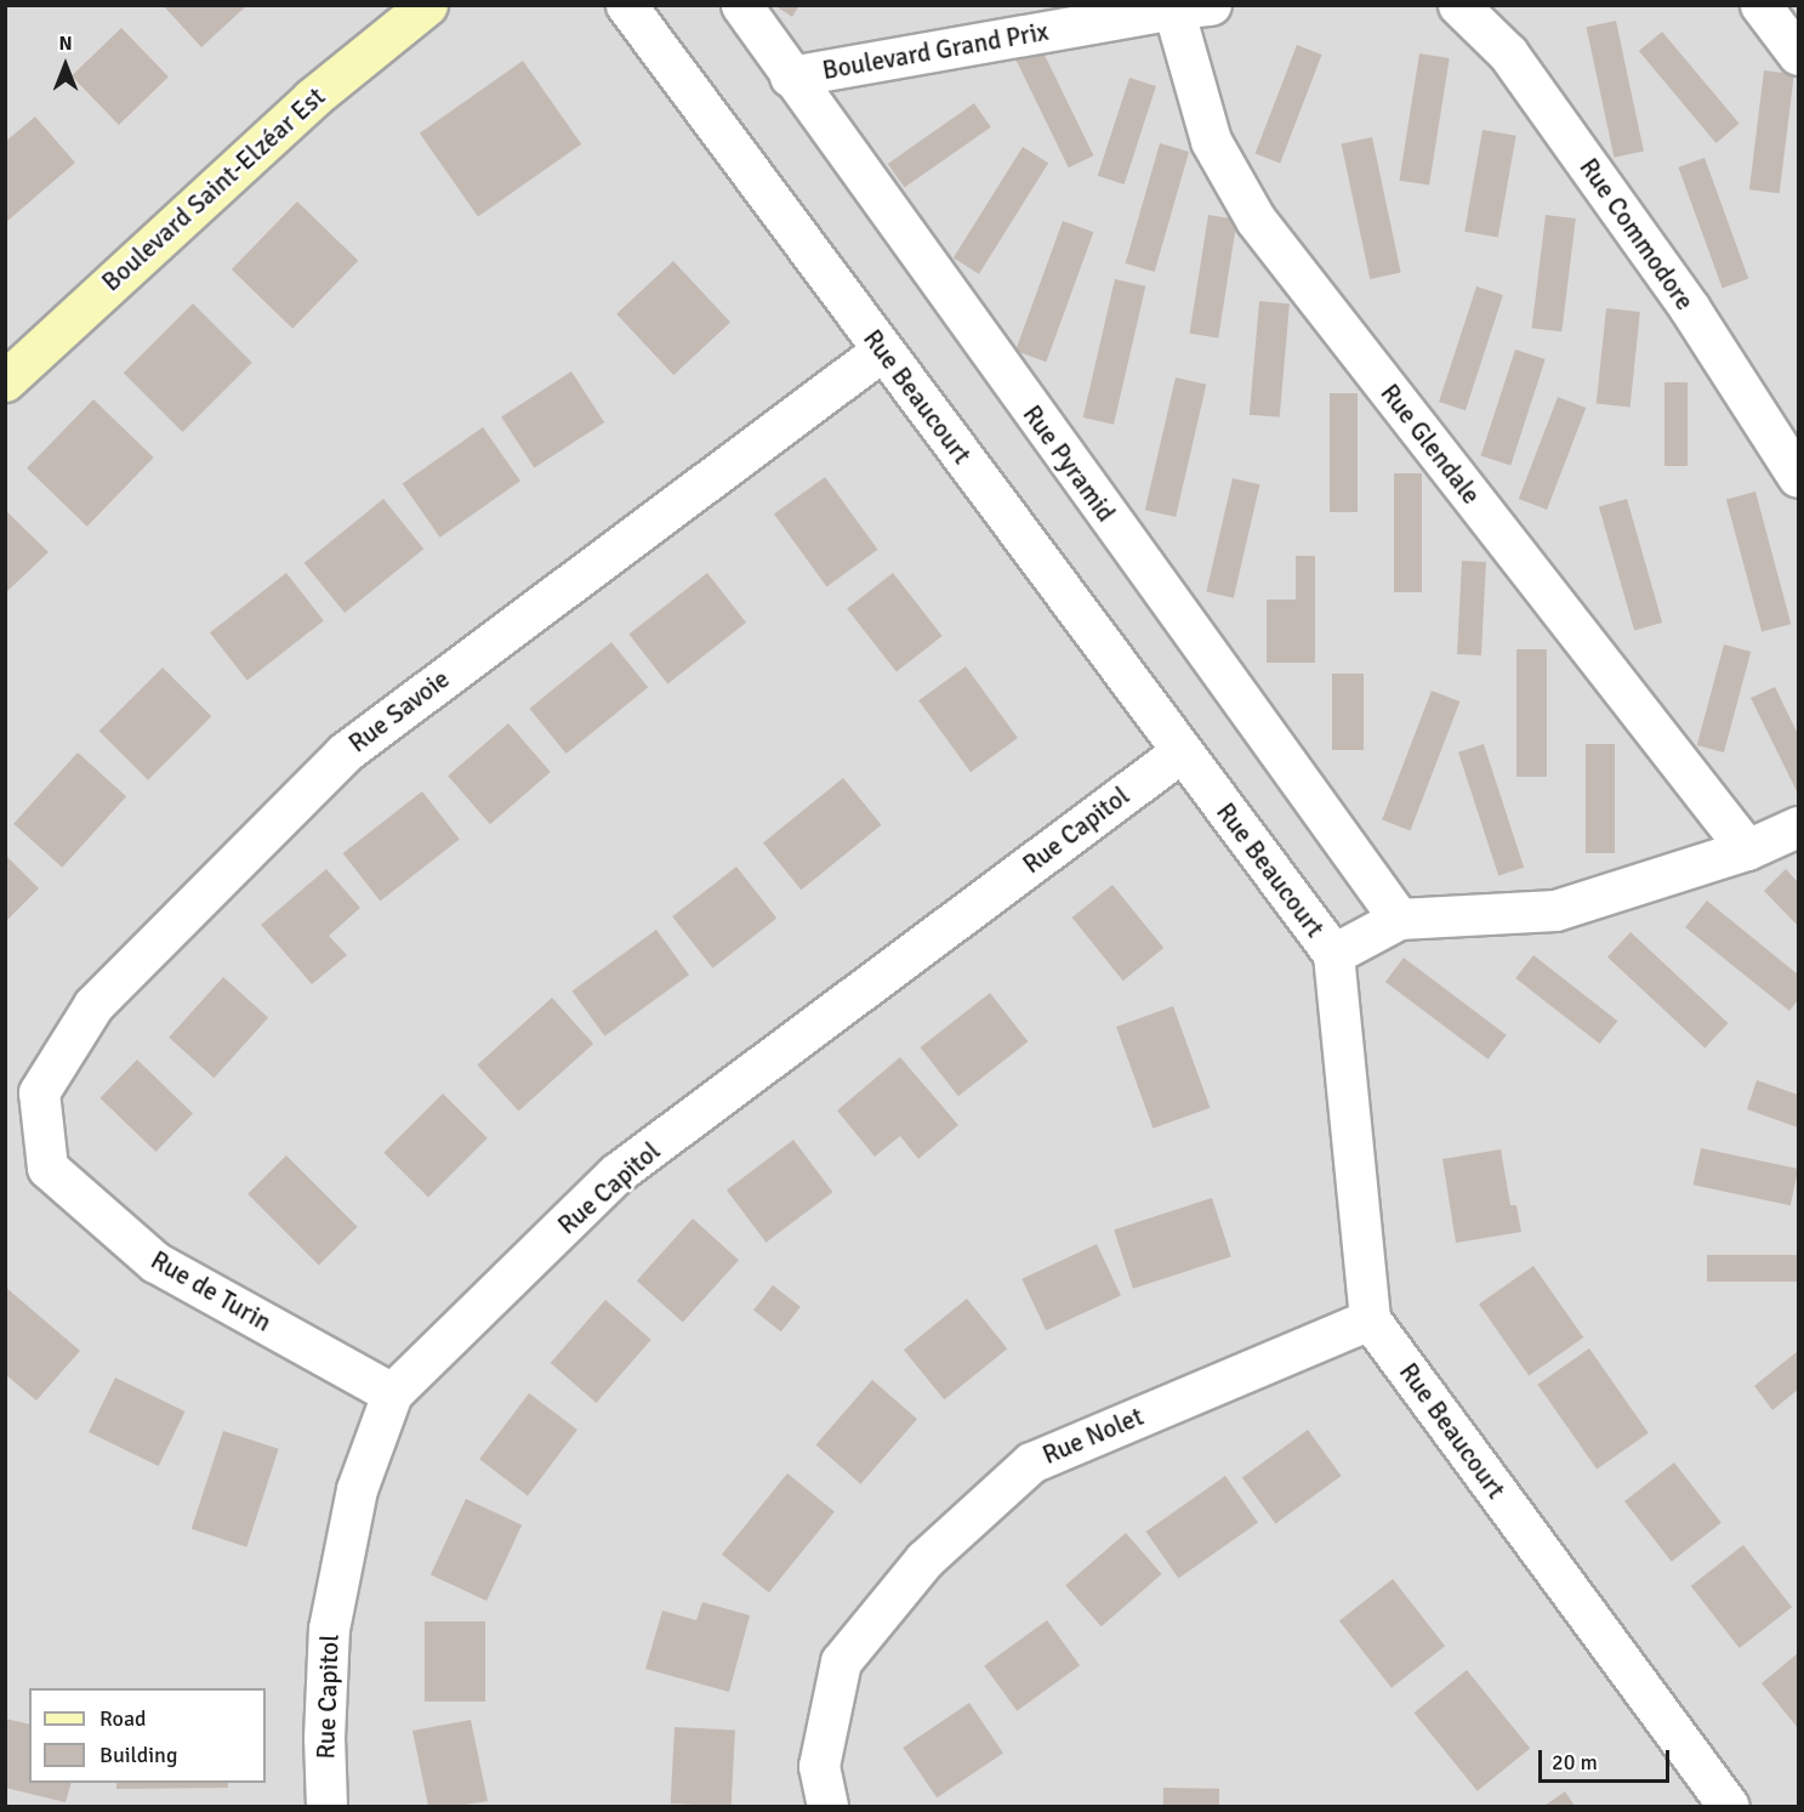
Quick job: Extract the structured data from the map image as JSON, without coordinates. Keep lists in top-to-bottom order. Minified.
{"streets":{"street":["Boulevard Grand Prix","Boulevard Saint-Elzéar Est","Rue Commodore","Rue Beaucourt","Rue Glendale","Rue Pyramid","Rue Savoie","Rue Capitol","Rue de Turin","Rue Nolet"]},"crossings":[["Boulevard Grand Prix","Rue Glendale"],["Boulevard Grand Prix","Rue Pyramid"],["Rue Beaucourt","Rue Savoie"],["Rue Beaucourt","Rue Capitol"],["Rue Beaucourt","Rue Nolet"],["Rue Savoie","Rue de Turin"],["Rue Capitol","Rue de Turin"]],"legend":["Road","Building"],"scale_bar":"20 m","north":"top"}
